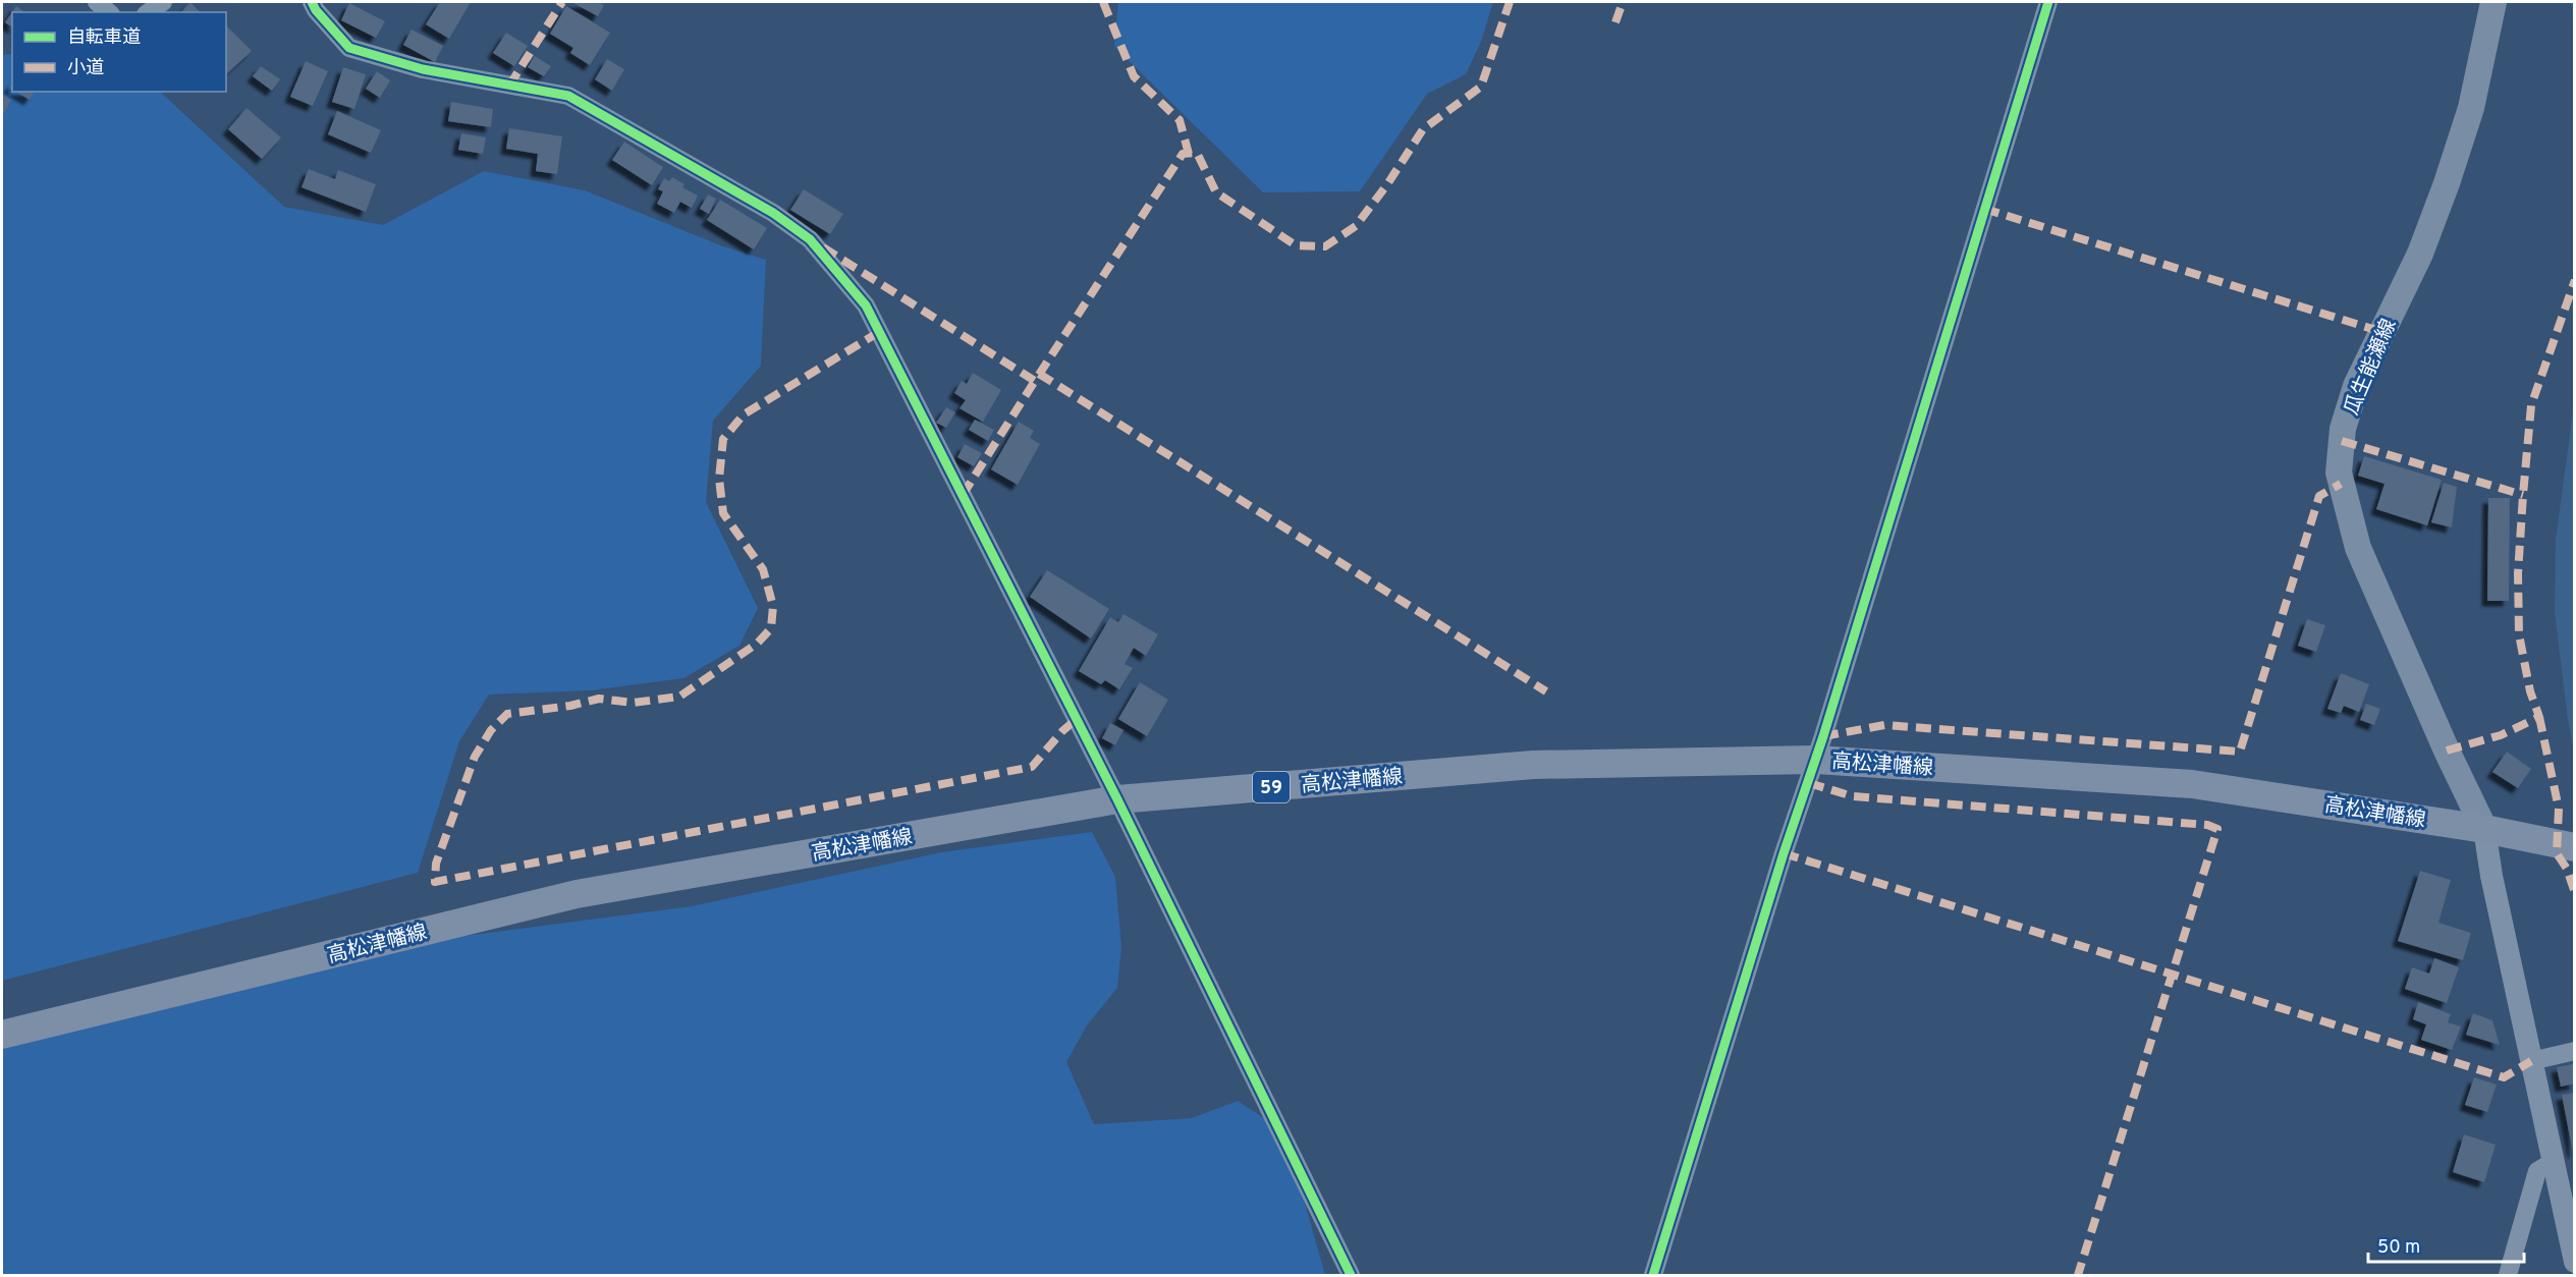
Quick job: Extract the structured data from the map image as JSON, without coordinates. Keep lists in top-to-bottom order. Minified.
{"streets":{"main road":["瓜生能瀬線","高松津幡線","59"]},"crossings":[["瓜生能瀬線","高松津幡線"]],"legend":["自転車道","小道"],"scale_bar":"50 m"}
